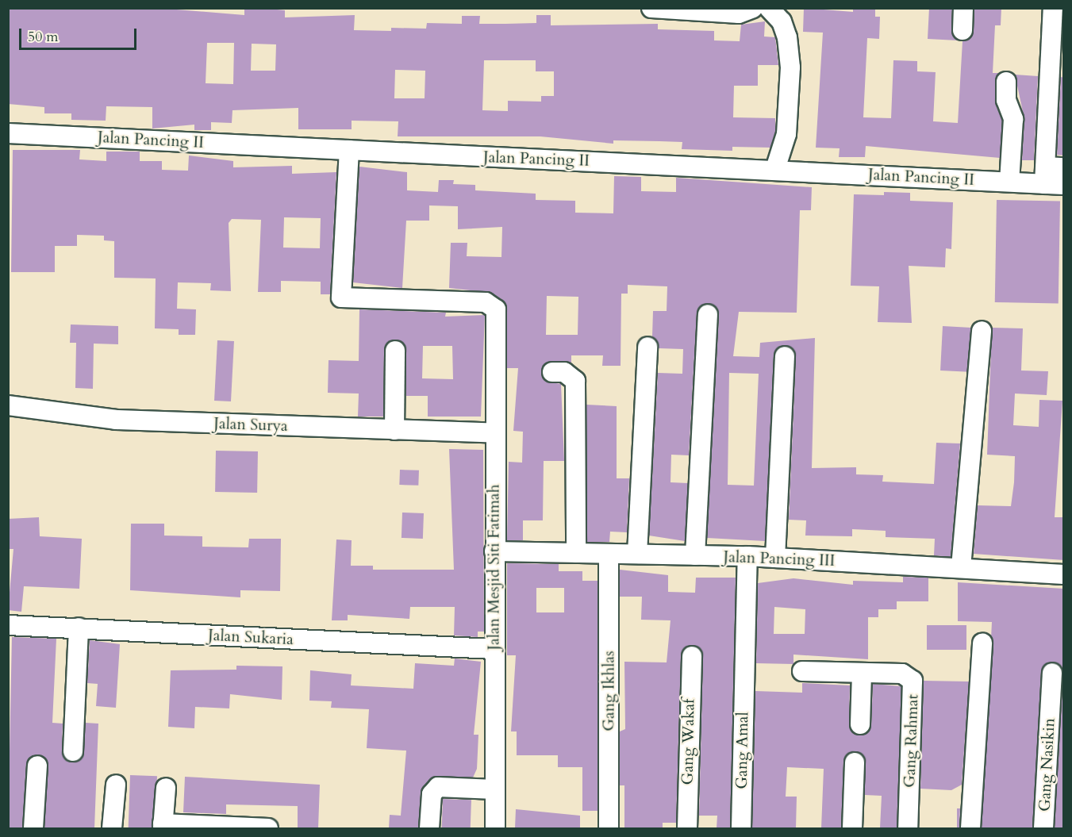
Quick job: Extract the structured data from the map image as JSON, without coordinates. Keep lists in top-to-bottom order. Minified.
{"streets":{"street":["Jalan Pancing II","Jalan Surya","Jalan Pancing III","Jalan Mesjid Siti Fatimah","Jalan Sukaria","Gang Ikhlas","Gang Rahmat","Gang Wakaf","Gang Amal","Gang Nasikin"]},"crossings":[["Jalan Pancing II","Jalan Mesjid Siti Fatimah"],["Jalan Surya","Jalan Mesjid Siti Fatimah"],["Jalan Pancing III","Jalan Mesjid Siti Fatimah"],["Jalan Pancing III","Gang Ikhlas"],["Jalan Pancing III","Gang Amal"],["Jalan Mesjid Siti Fatimah","Jalan Sukaria"]],"scale_bar":"50 m"}
